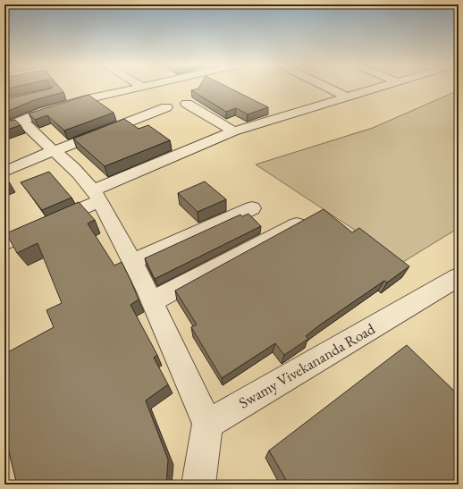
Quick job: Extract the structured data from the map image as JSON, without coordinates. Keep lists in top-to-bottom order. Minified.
{"streets":{"street":["Swamy Vivekananda Road"]}}
